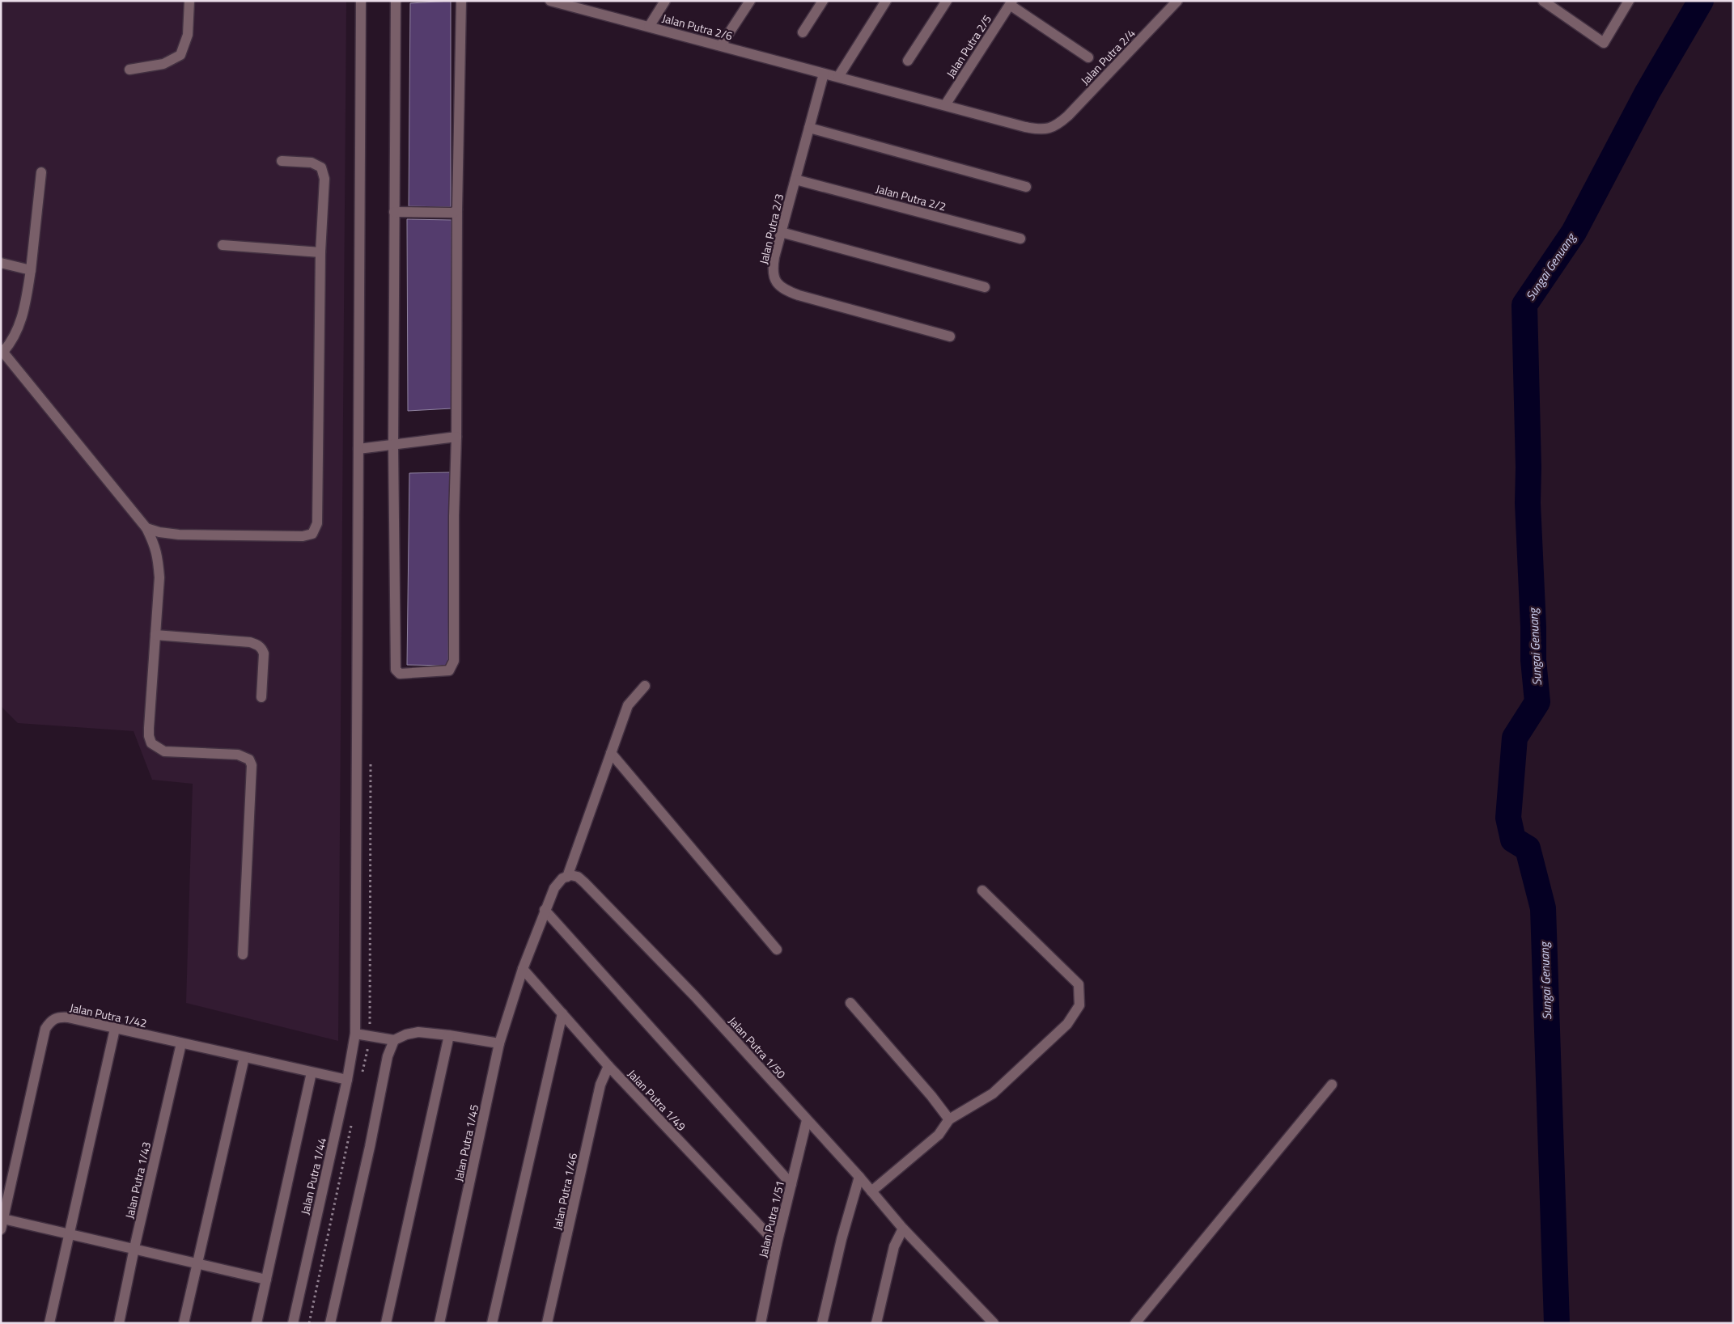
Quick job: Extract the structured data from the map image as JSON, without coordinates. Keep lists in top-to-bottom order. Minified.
{"streets":{"street":["Jalan Putra 2/6","Jalan Putra 2/5","Jalan Putra 2/4","Jalan Putra 2/2","Jalan Putra 2/3","Jalan Putra 1/42","Jalan Putra 1/50","Jalan Putra 1/49","Jalan Putra 1/45","Jalan Putra 1/44","Jalan Putra 1/43","Jalan Putra 1/46","Jalan Putra 1/51"]},"crossings":[["Jalan Putra 2/6","Jalan Putra 2/5"],["Jalan Putra 2/6","Jalan Putra 2/4"],["Jalan Putra 2/6","Jalan Putra 2/3"],["Jalan Putra 2/2","Jalan Putra 2/3"],["Jalan Putra 1/42","Jalan Putra 1/44"],["Jalan Putra 1/42","Jalan Putra 1/43"],["Jalan Putra 1/50","Jalan Putra 1/51"],["Jalan Putra 1/49","Jalan Putra 1/45"],["Jalan Putra 1/49","Jalan Putra 1/46"],["Jalan Putra 1/49","Jalan Putra 1/51"]],"water":["Sungai Genuang"]}
